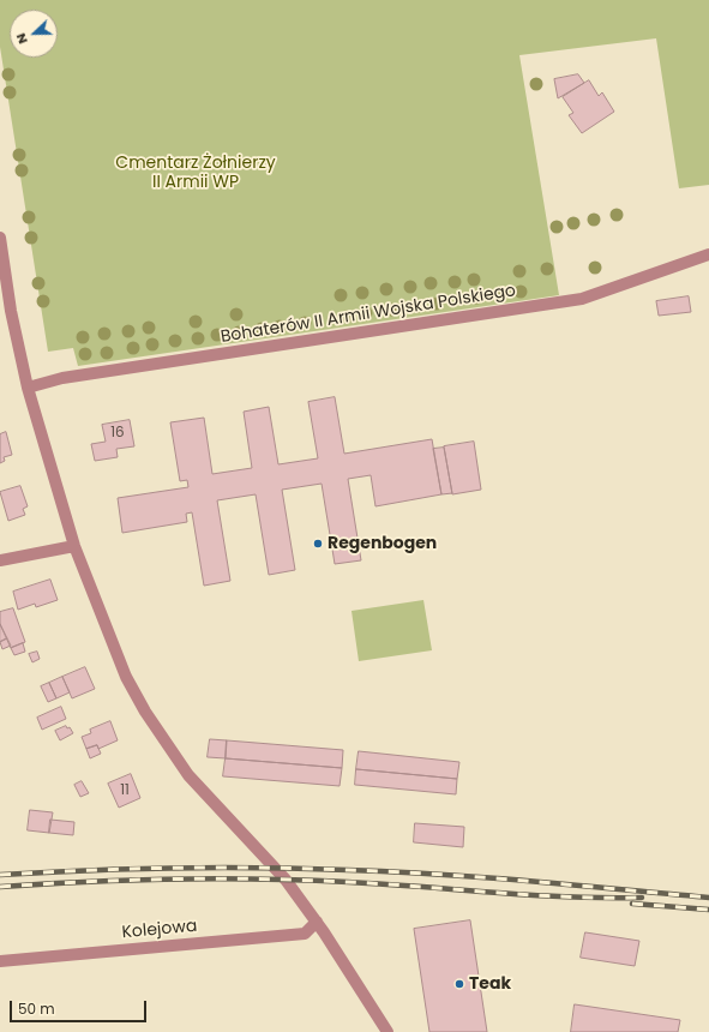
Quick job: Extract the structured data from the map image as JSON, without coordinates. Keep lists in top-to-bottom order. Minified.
{"streets":{"street":["Bohaterów II Armii Wojska Polskiego","Kolejowa"]},"parks":["Cmentarz Żołnierzy II Armii WP"],"places":["Regenbogen","Teak"],"house_numbers":["16","11"],"scale_bar":"50 m","north":"left"}
